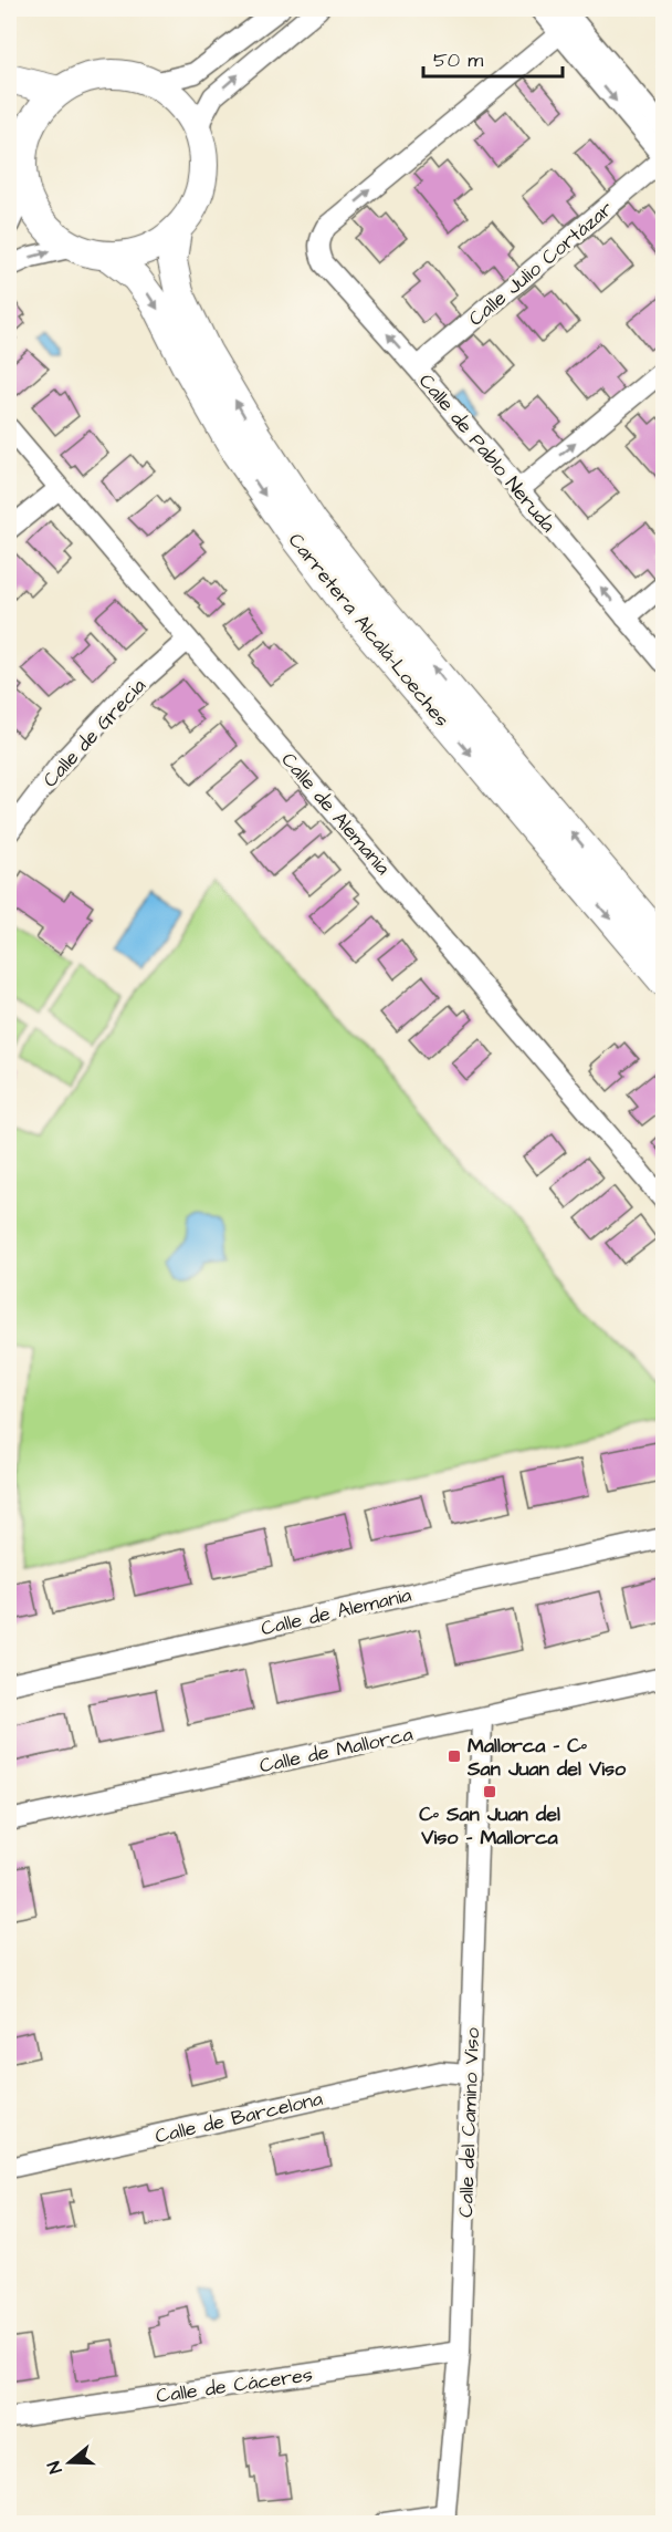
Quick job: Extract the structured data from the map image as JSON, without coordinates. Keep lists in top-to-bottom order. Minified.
{"streets":{"main road":["Carretera Alcalá-Loeches"],"street":["Calle Julio Cortázar","Calle de Pablo Neruda","Calle de Grecia","Calle de Alemania","Calle de Mallorca","Calle de Barcelona","Calle del Camino Viso","Calle de Cáceres"]},"crossings":[["Calle Julio Cortázar","Calle de Pablo Neruda"],["Calle de Grecia","Calle de Alemania"],["Calle de Mallorca","Calle del Camino Viso"],["Calle de Barcelona","Calle del Camino Viso"],["Calle del Camino Viso","Calle de Cáceres"]],"places":{"transit":["Mallorca - Cº San Juan del Viso","Cº San Juan del Viso - Mallorca"]},"scale_bar":"50 m","north":"left"}
